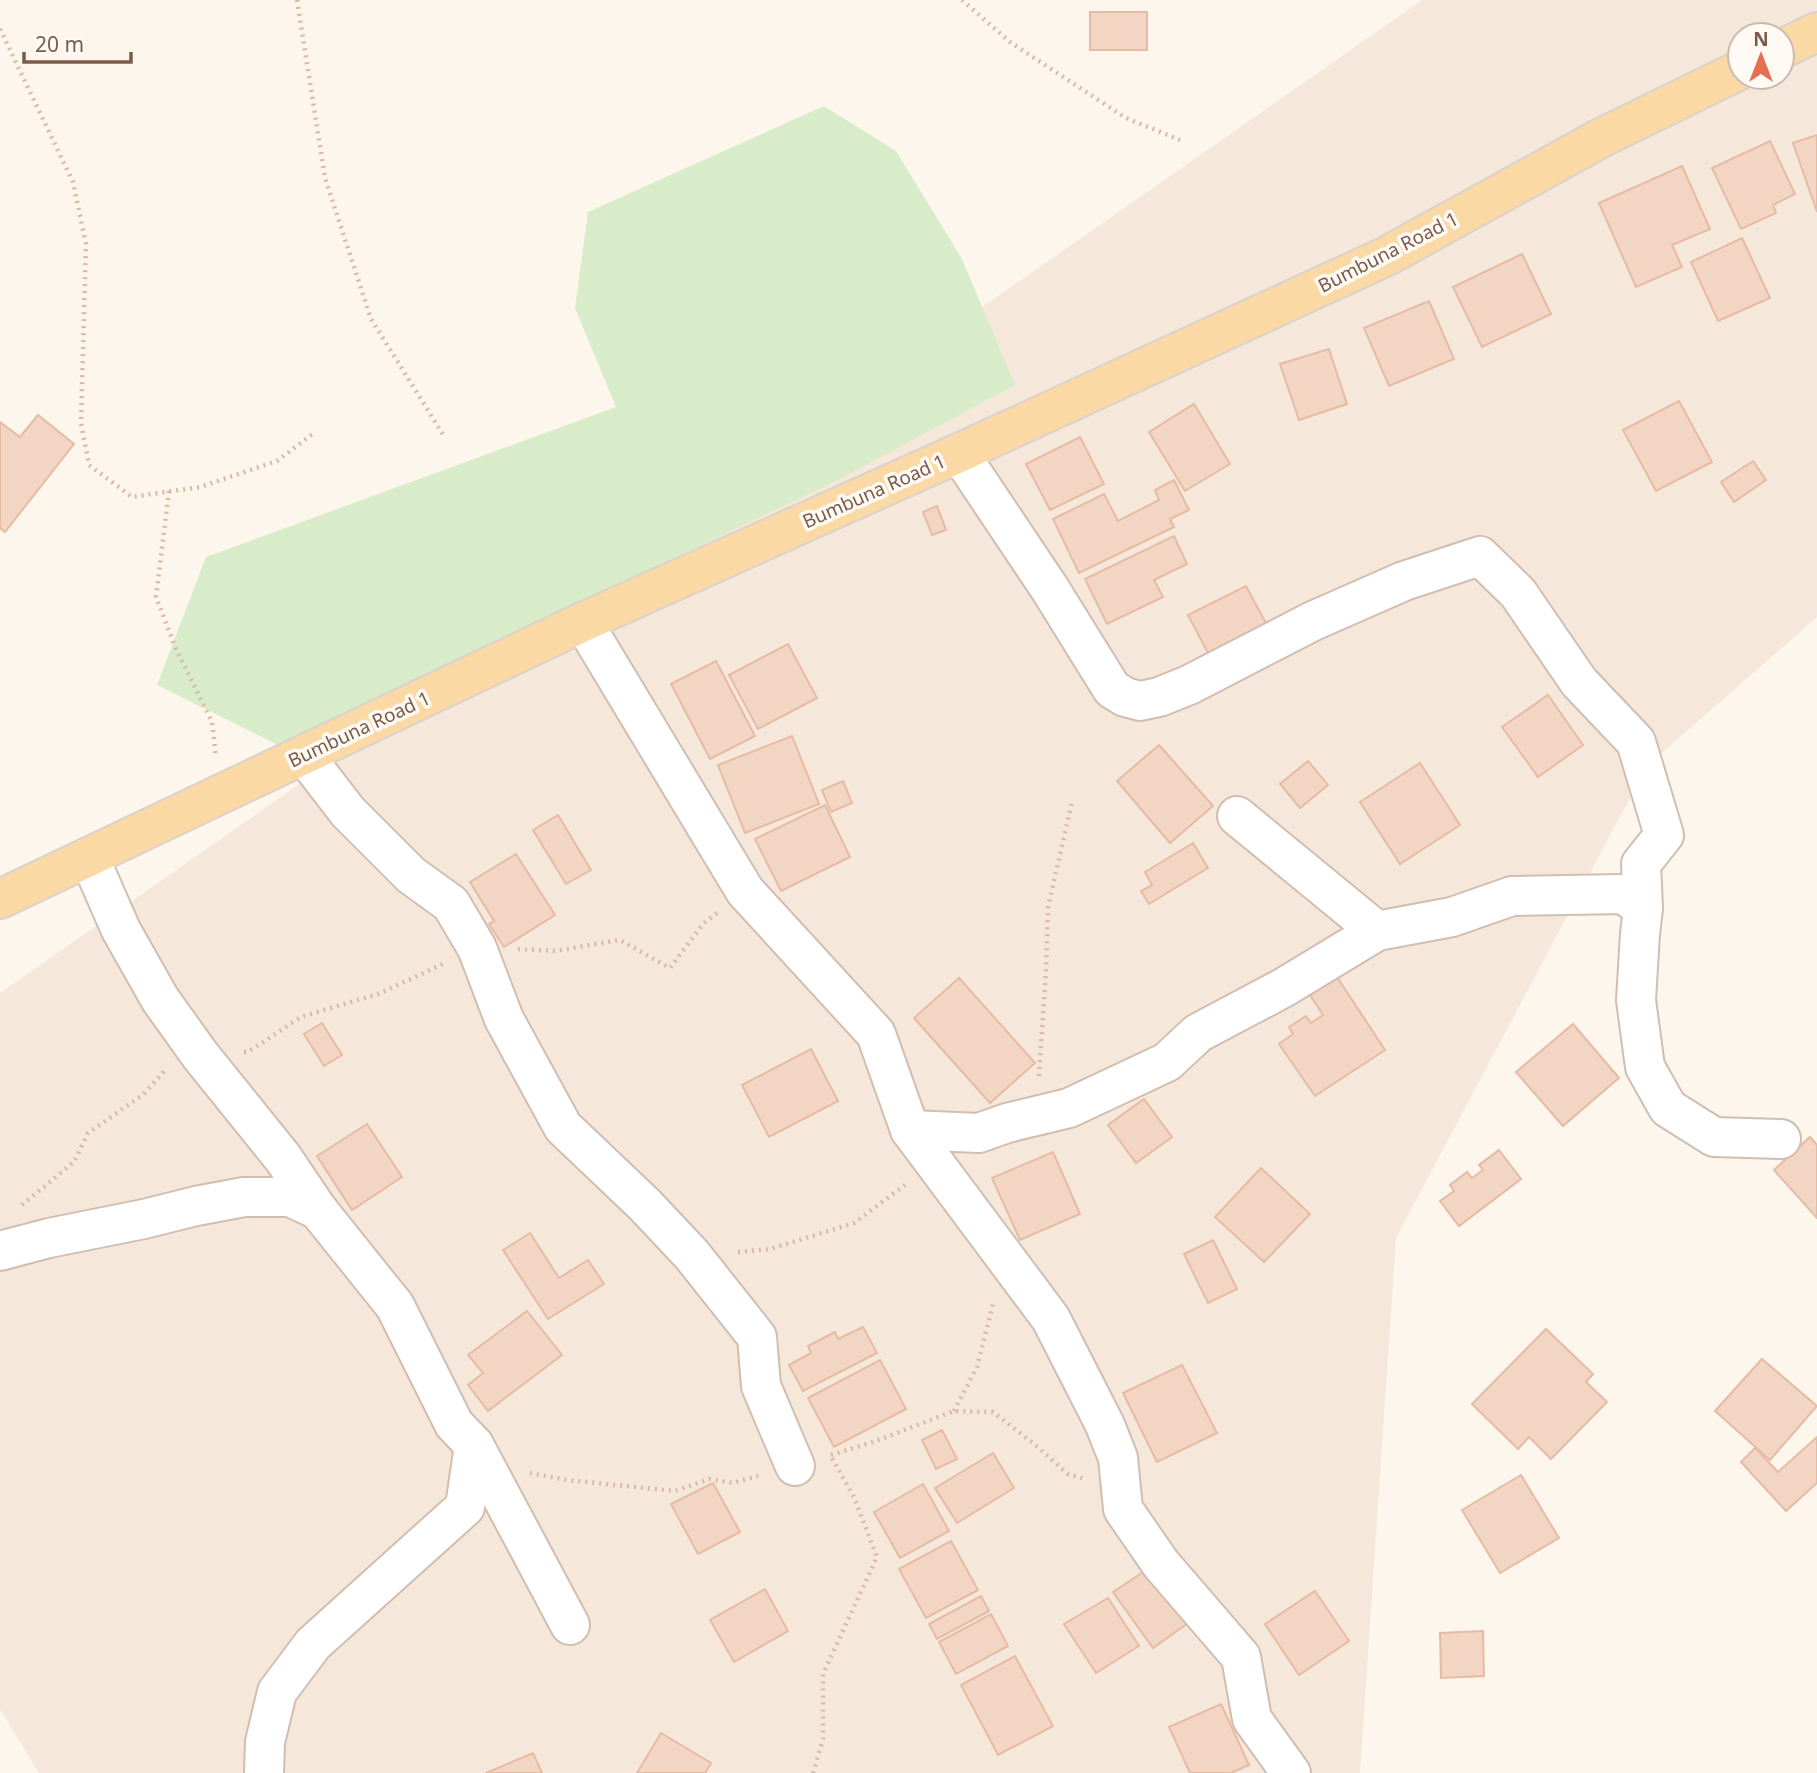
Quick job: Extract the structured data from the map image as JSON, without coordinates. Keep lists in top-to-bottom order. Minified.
{"streets":{"main road":["Bumbuna Road 1"]},"scale_bar":"20 m","north":"top"}
